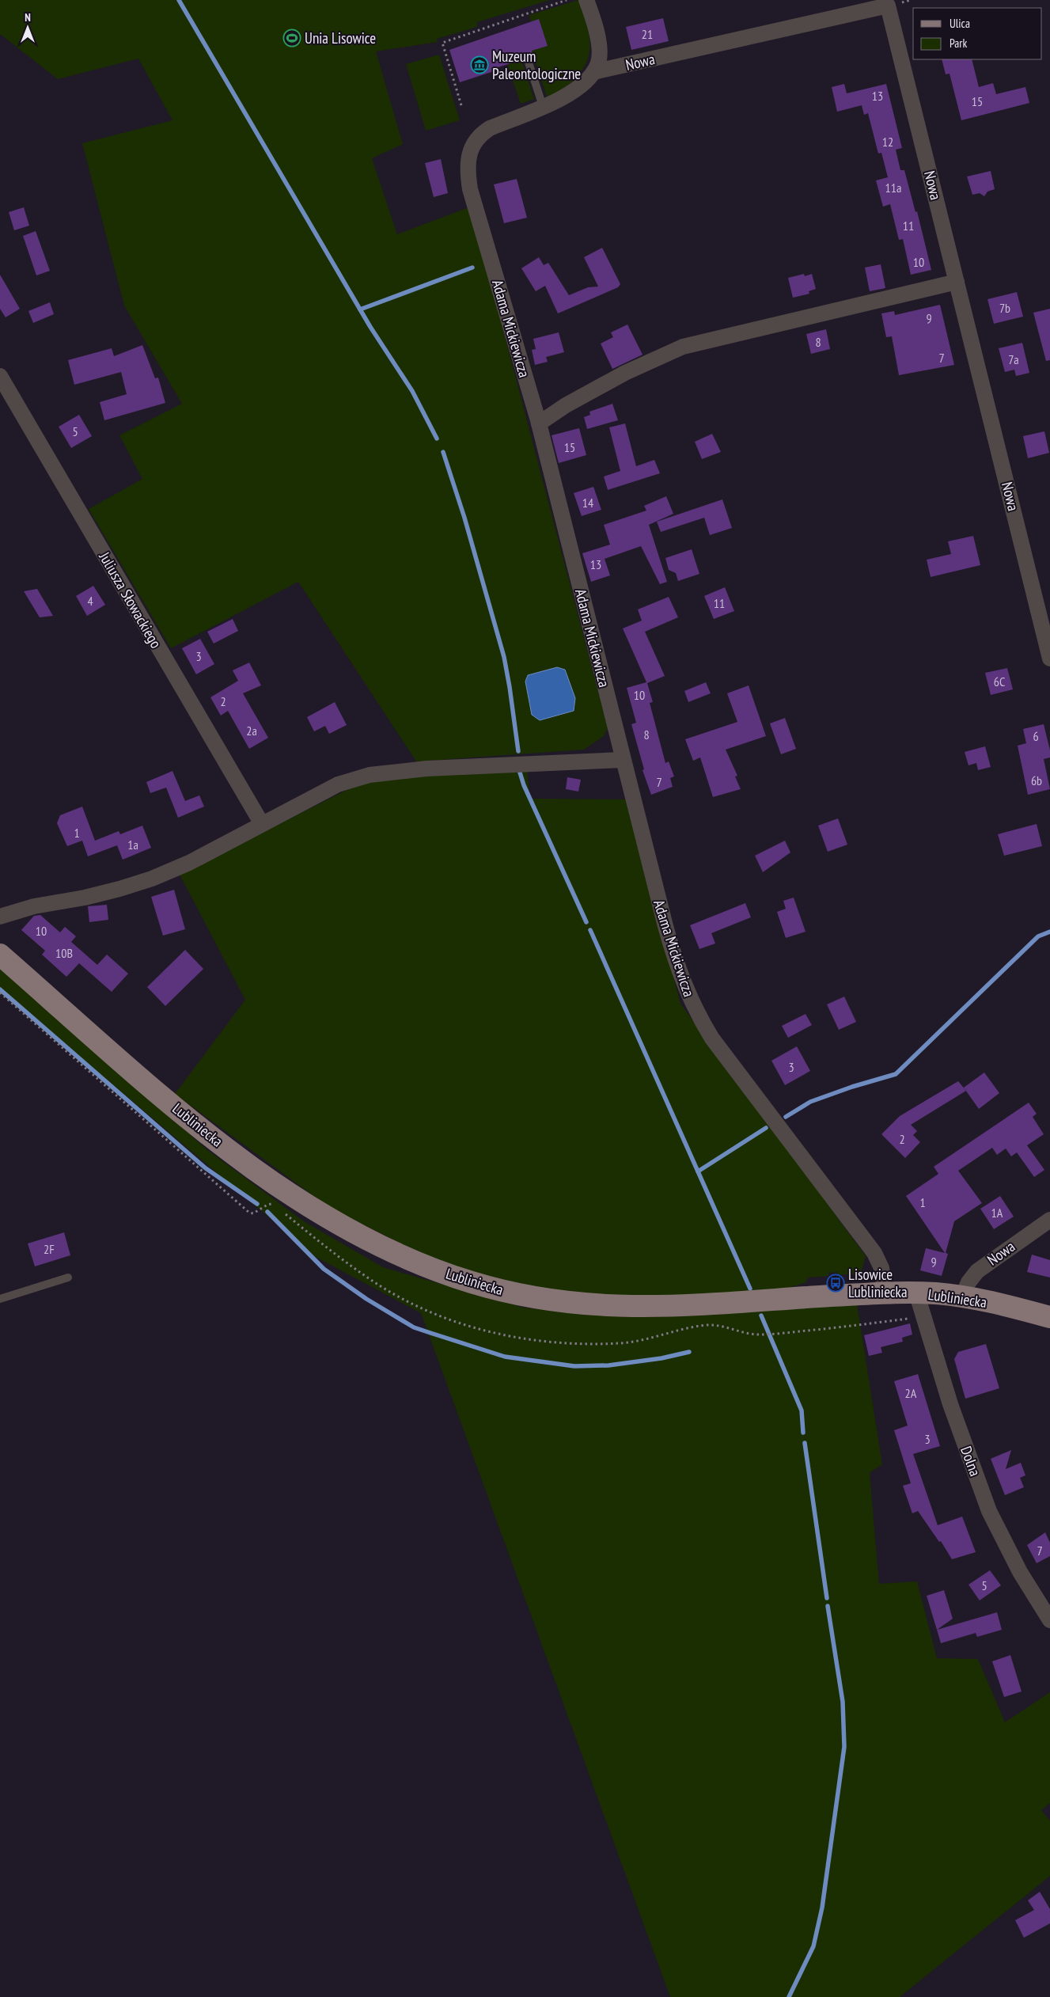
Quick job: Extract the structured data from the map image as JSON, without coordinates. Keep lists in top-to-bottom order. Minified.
{"streets":{"main road":["Lubliniecka"],"street":["Nowa","Adama Mickiewicza","Juliusza Słowackiego","Dolna"]},"crossings":[["Nowa","Adama Mickiewicza"],["Nowa","Lubliniecka"],["Adama Mickiewicza","Lubliniecka"],["Lubliniecka","Dolna"]],"places":{"sports":["Unia Lisowice"],"museum":["Muzeum Paleontologiczne"],"bus stop":["Lisowice Lubliniecka"]},"house_numbers":["21","13","15","12","11a","11","10","7b","9","8","7","7a","5","15","14","13","4","11","3","6C","10","2","2a","8","6","6b","7","1","1a","10","10B","3","2","1","1A","2F","9","2A","3","7","5"],"legend":["Ulica","Park"],"north":"top"}
